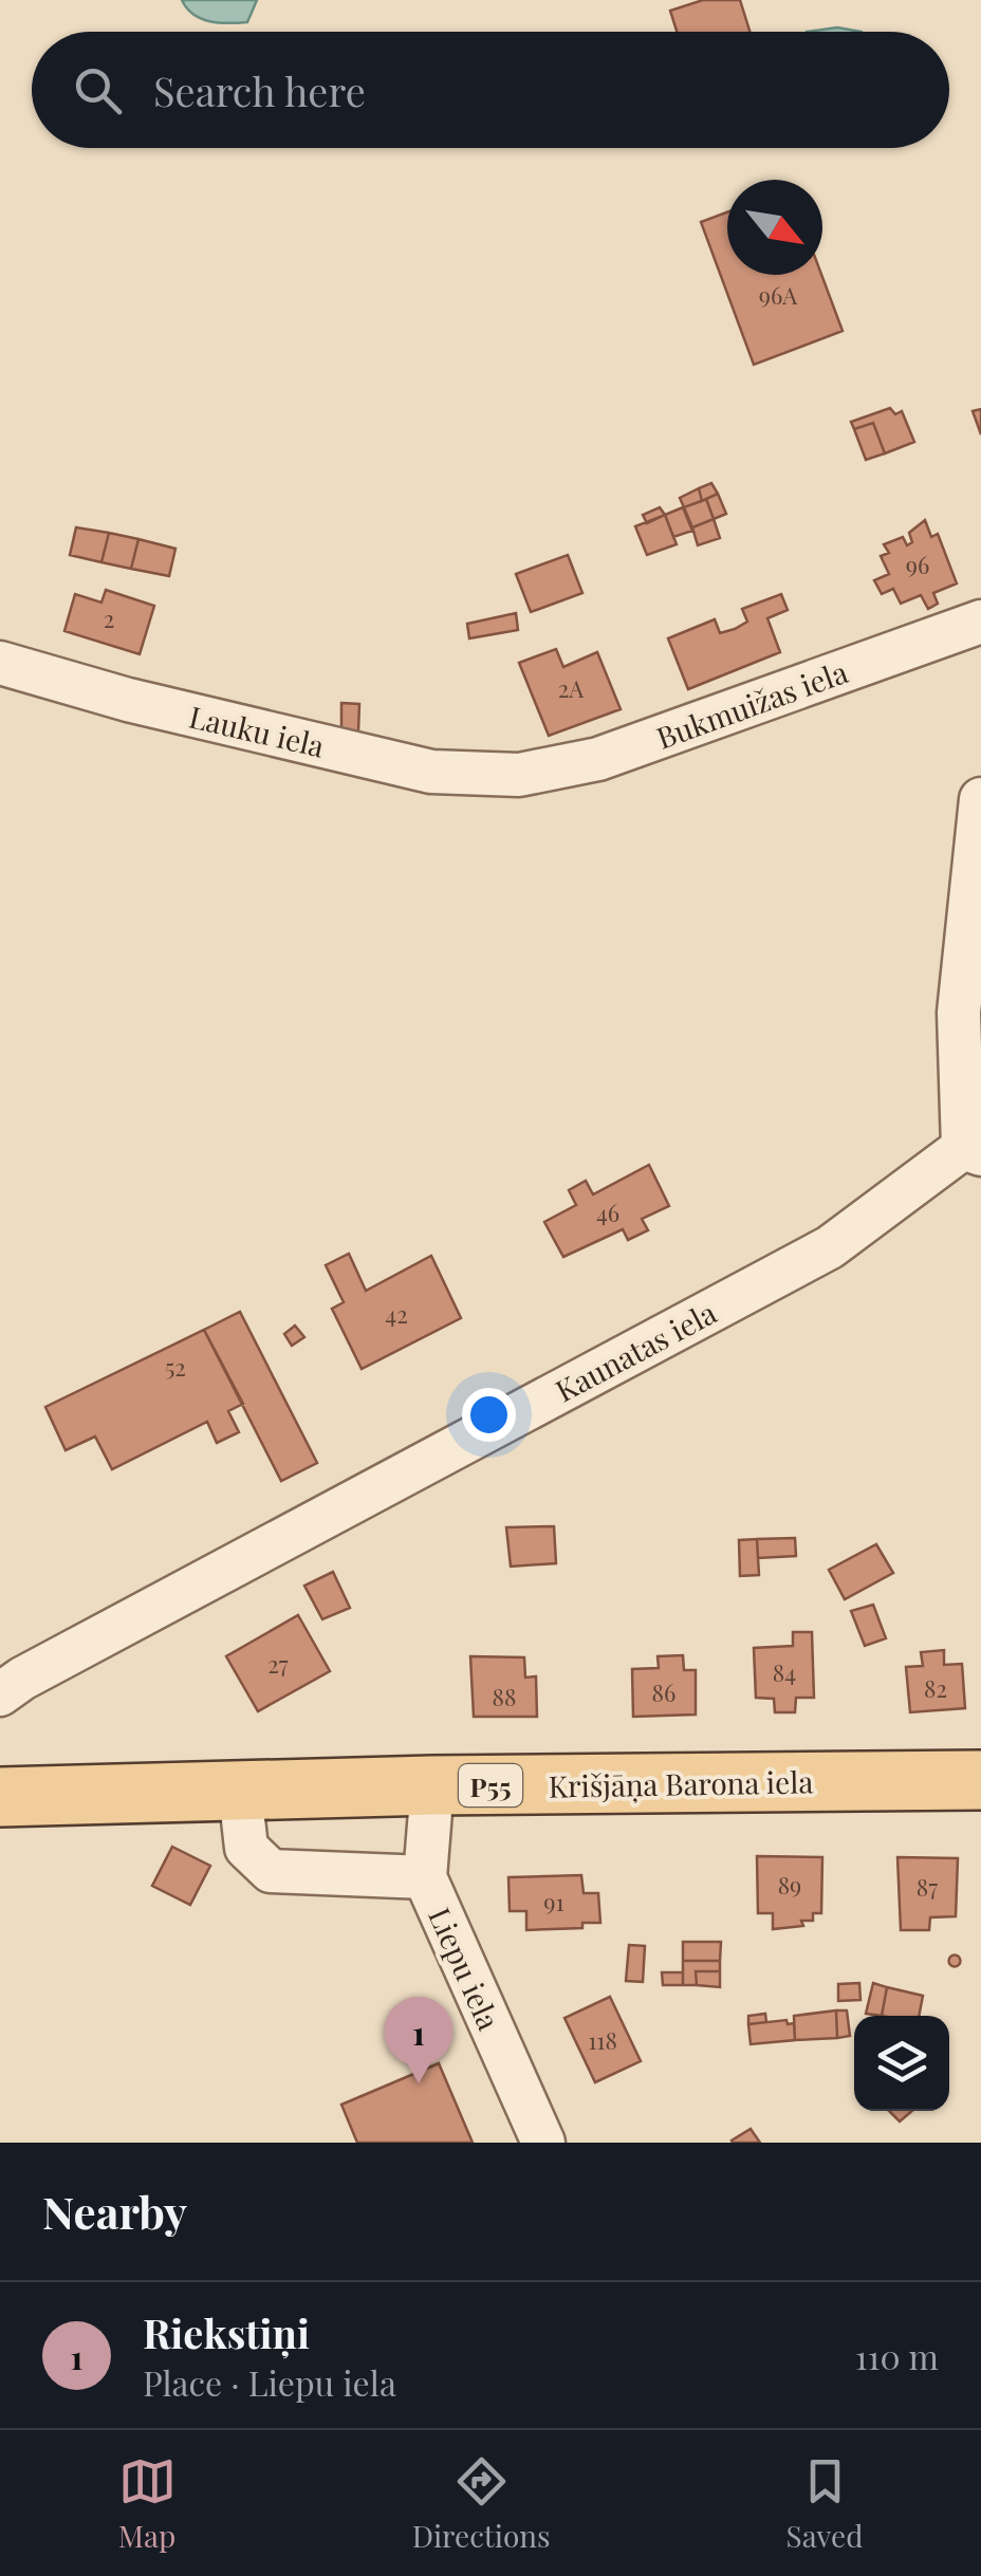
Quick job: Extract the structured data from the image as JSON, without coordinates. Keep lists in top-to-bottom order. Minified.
{"streets":{"main road":["Krišjāņa Barona iela","P55"],"street":["Bukmuižas iela","Lauku iela","Kaunatas iela","Liepu iela"]},"crossings":[["Bukmuižas iela","Lauku iela"],["Krišjāņa Barona iela","Liepu iela"]],"house_numbers":["96A","96","2","2A","46","42","52","27","84","82","86","88","89","87","91","118"],"north":"bottom right","page":{"search":"Search here","pins":"1","heading":"Nearby","list":[{"mark":"1","name":"Riekstiņi","note":"Place · Liepu iela","value":"110 m"}],"nav":["Map","Directions","Saved"]}}
